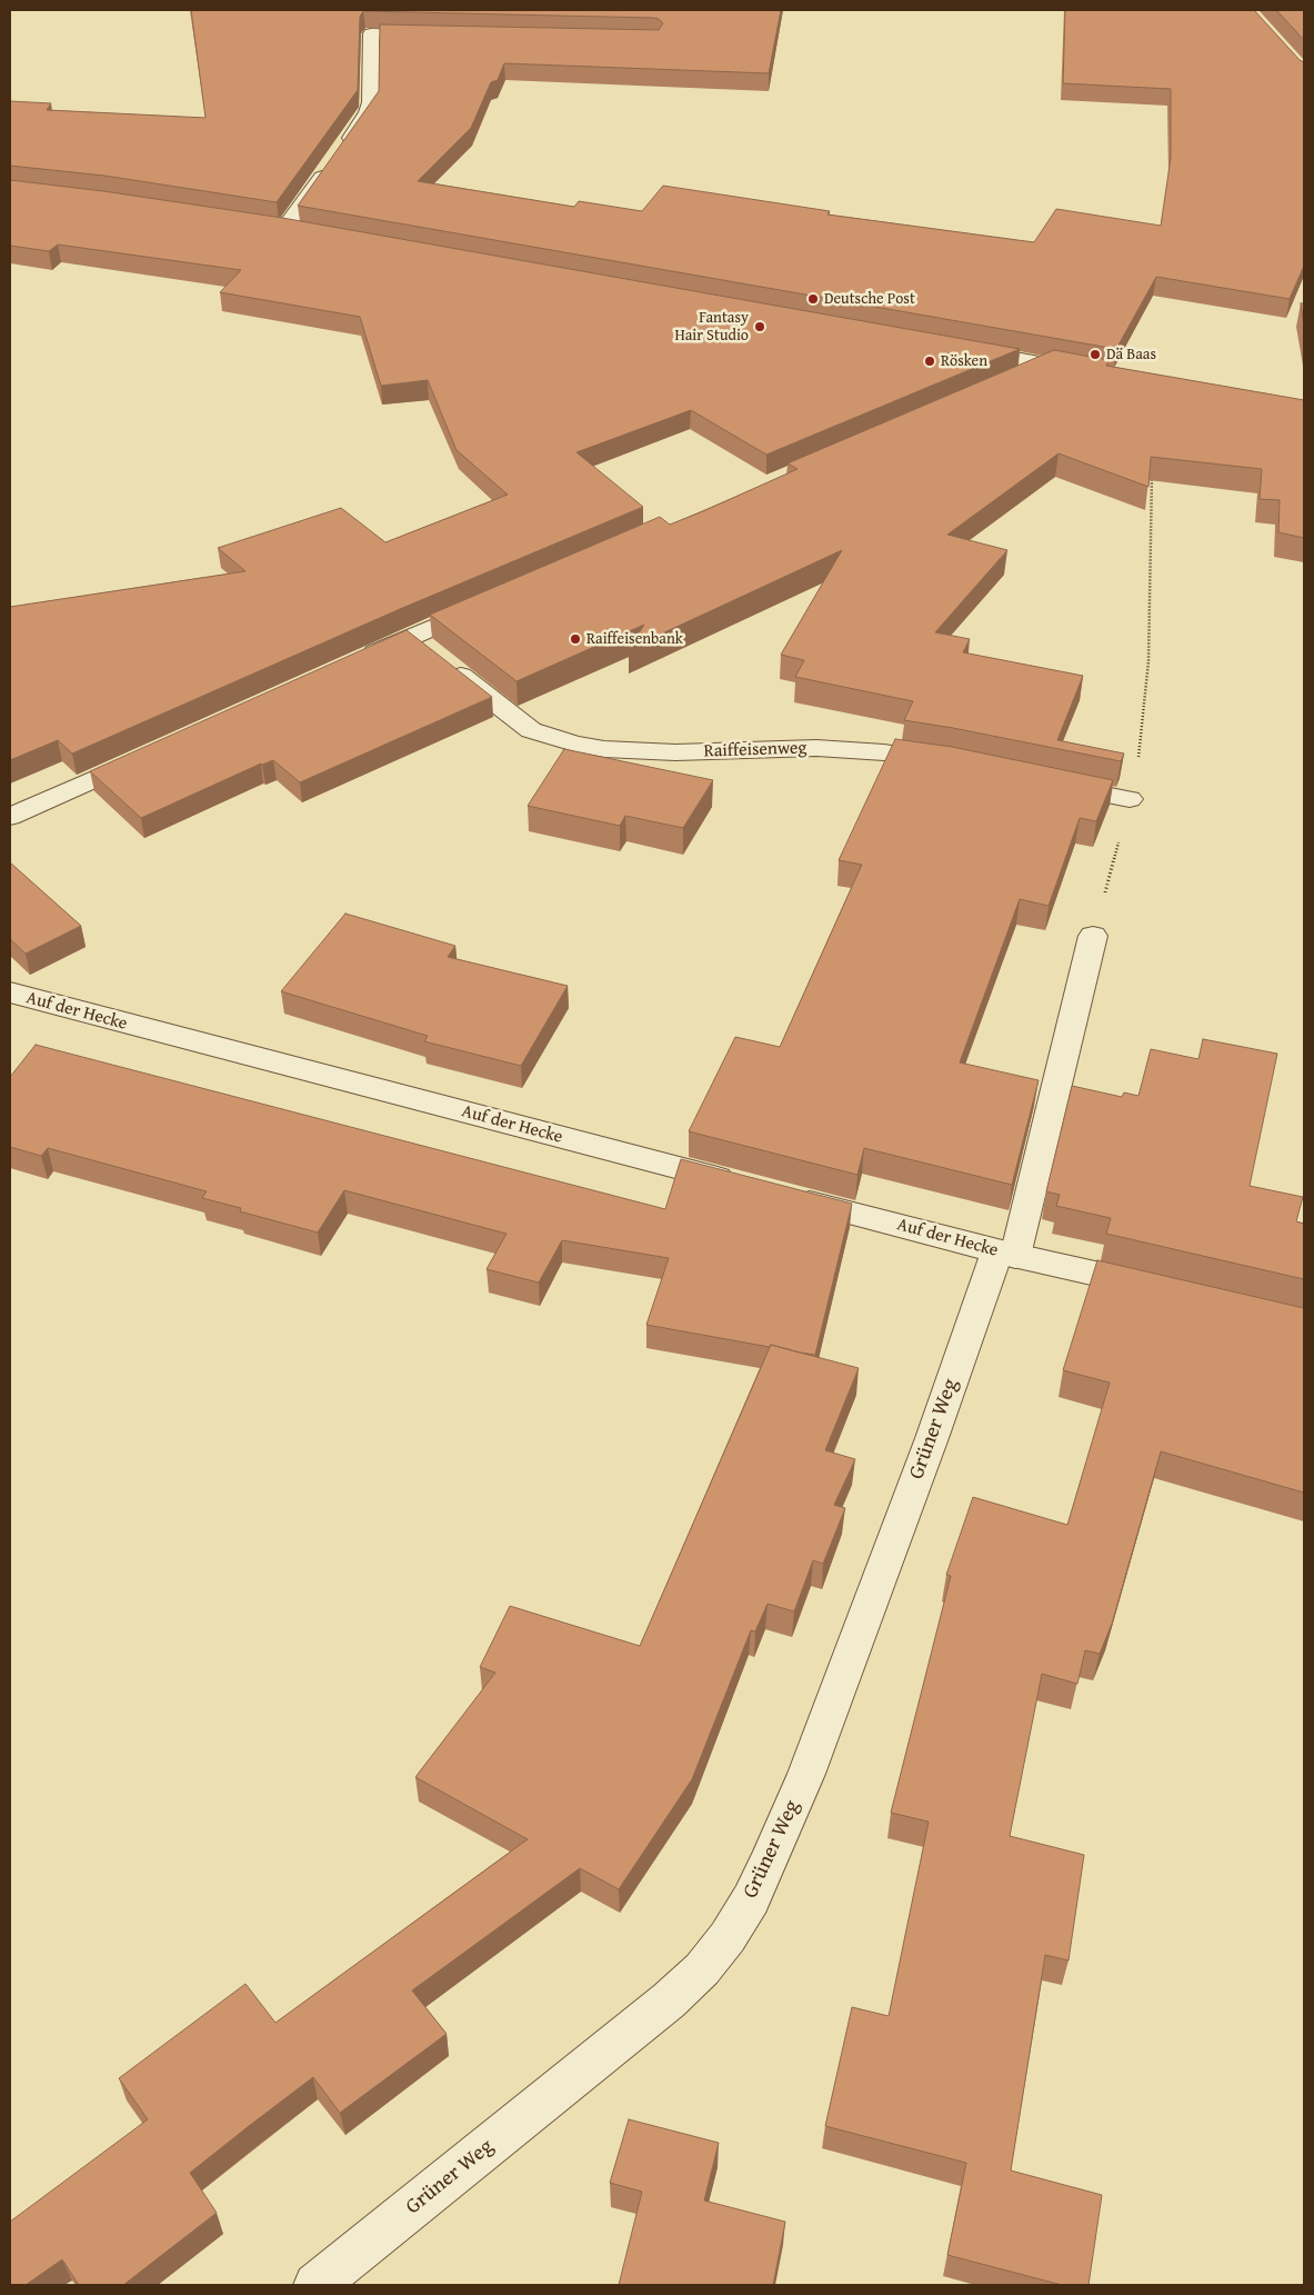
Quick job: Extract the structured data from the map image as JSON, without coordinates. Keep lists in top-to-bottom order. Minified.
{"streets":{"street":["Raiffeisenweg","Auf der Hecke","Grüner Weg"]},"crossings":[["Auf der Hecke","Grüner Weg"]],"places":["Deutsche Post","Fantasy Hair Studio","Dä Baas","Rösken","Raiffeisenbank"]}
